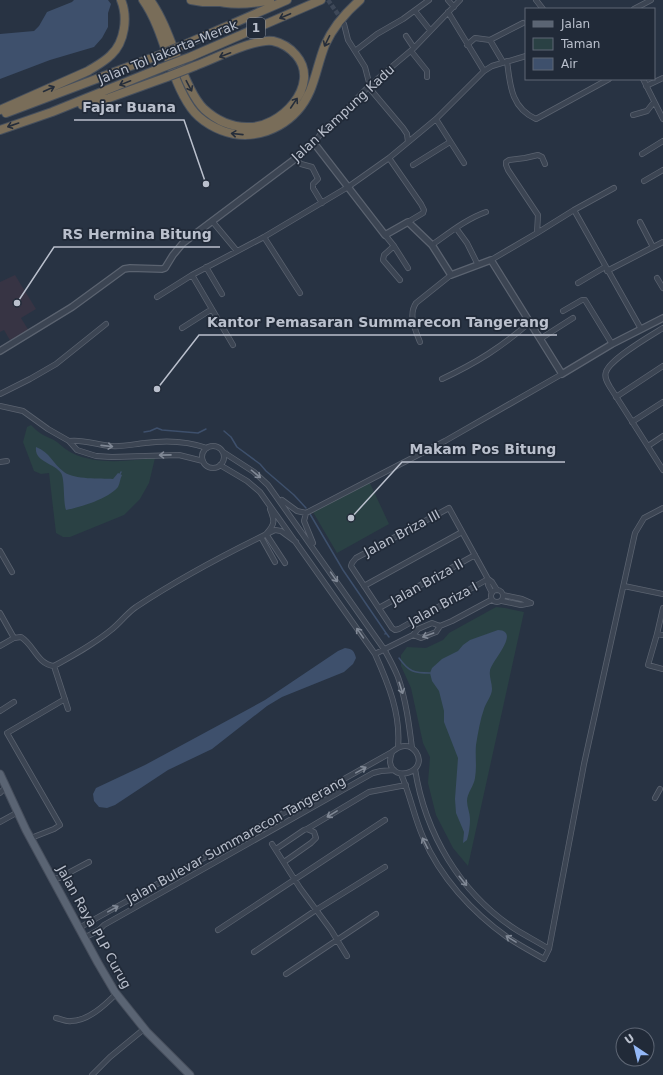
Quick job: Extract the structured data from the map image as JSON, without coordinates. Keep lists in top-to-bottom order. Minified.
{"streets":{"highway":["1","Jalan Tol Jakarta–Merak"],"main road":["Jalan Raya PLP Curug"],"street":["Jalan Kampung Kadu","Jalan Briza III","Jalan Briza II","Jalan Briza I","Jalan Bulevar Summarecon Tangerang"]},"crossings":[["Jalan Briza II","Jalan Briza I"],["Jalan Bulevar Summarecon Tangerang","Jalan Raya PLP Curug"]],"places":["Fajar Buana","RS Hermina Bitung","Kantor Pemasaran Summarecon Tangerang","Makam Pos Bitung"],"legend":["Jalan","Taman","Air"],"north":"top left"}
